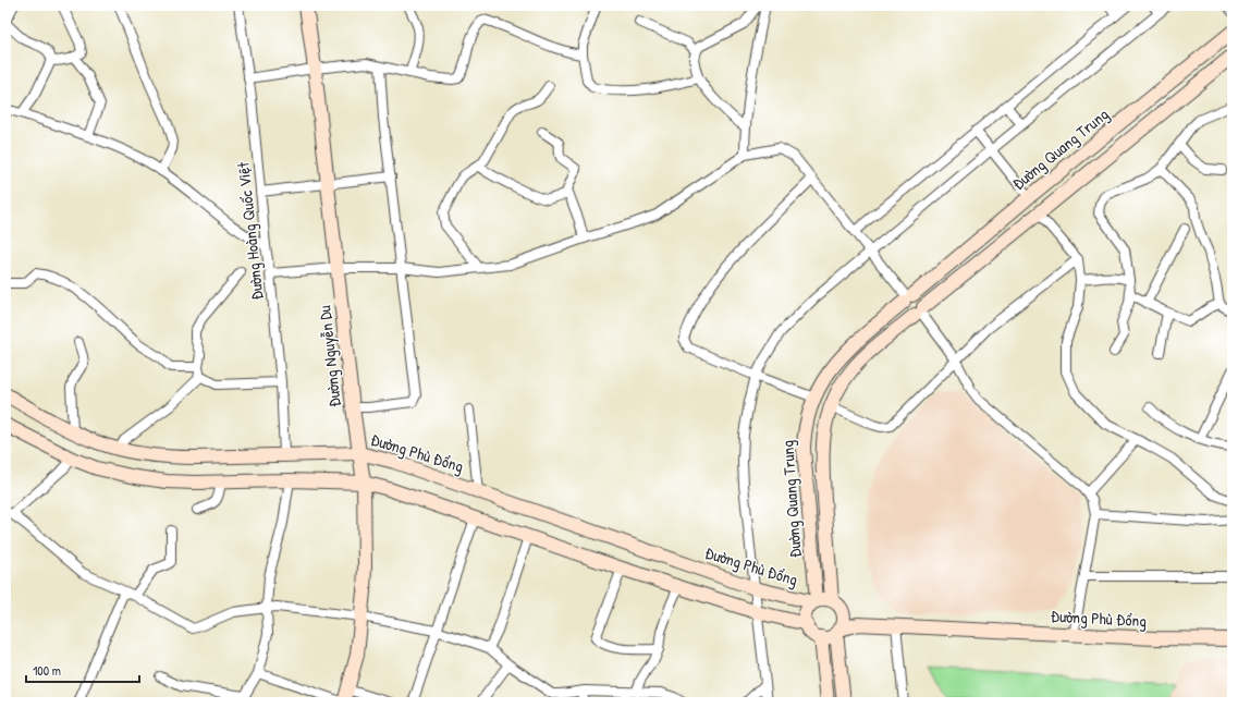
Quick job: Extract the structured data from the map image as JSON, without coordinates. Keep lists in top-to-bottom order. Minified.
{"streets":{"main road":["Đường Quang Trung","Đường Nguyễn Du","Đường Phù Đổng"],"street":["Đường Hoàng Quốc Việt"]},"crossings":[["Đường Quang Trung","Đường Phù Đổng"],["Đường Hoàng Quốc Việt","Đường Phù Đổng"],["Đường Nguyễn Du","Đường Phù Đổng"]],"scale_bar":"100 m"}
